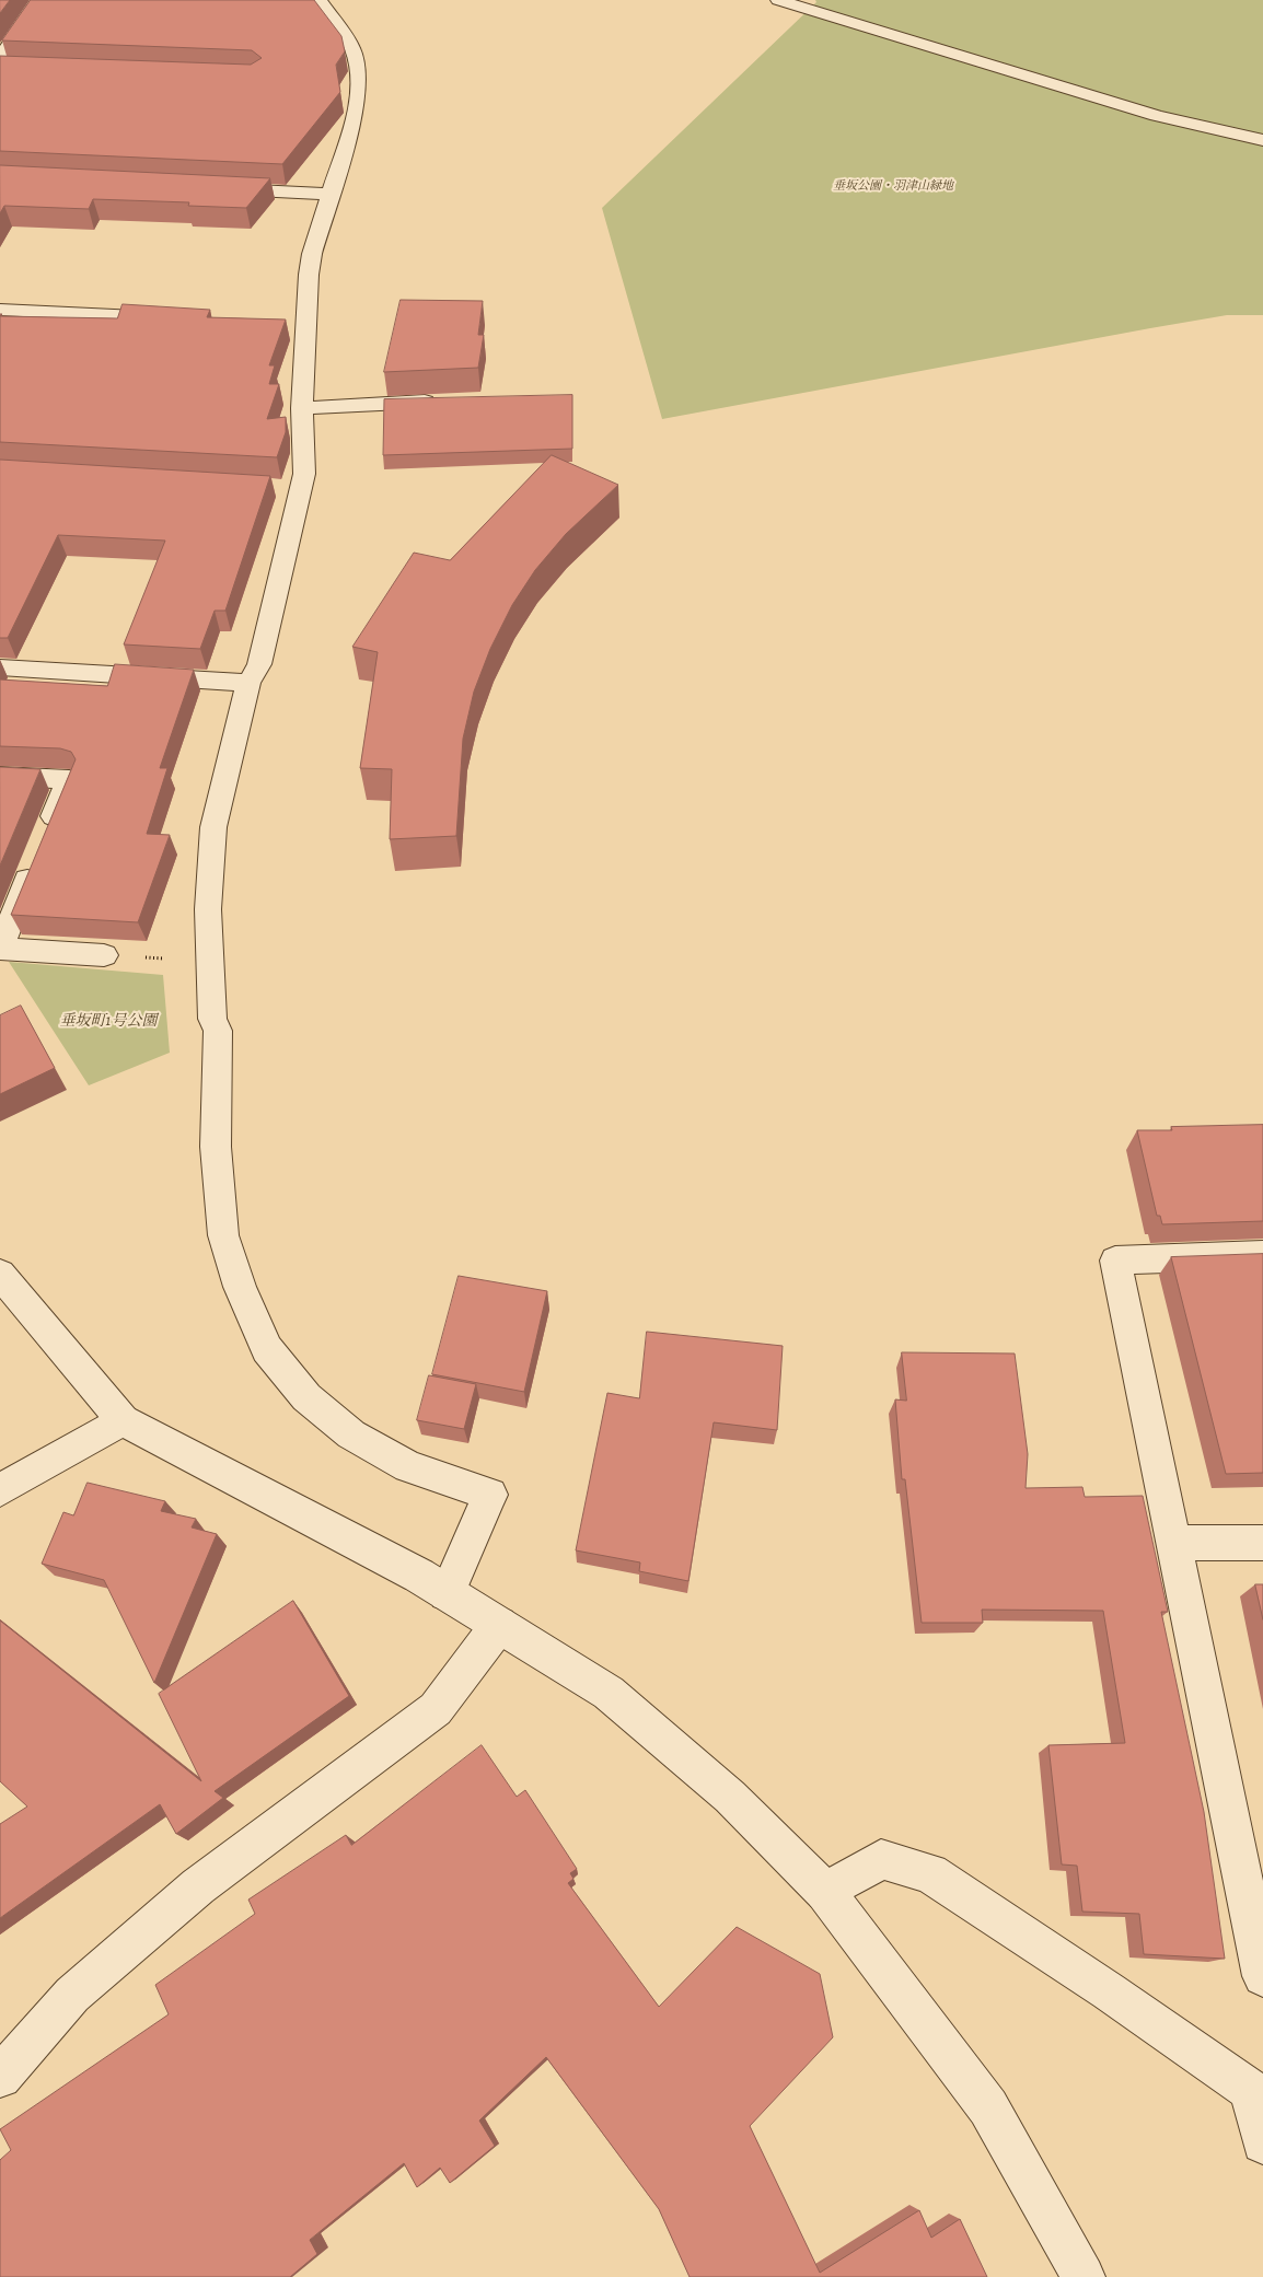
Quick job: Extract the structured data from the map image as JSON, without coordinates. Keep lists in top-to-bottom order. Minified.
{"parks":["垂坂公園・羽津山緑地","垂坂町1号公園"]}
